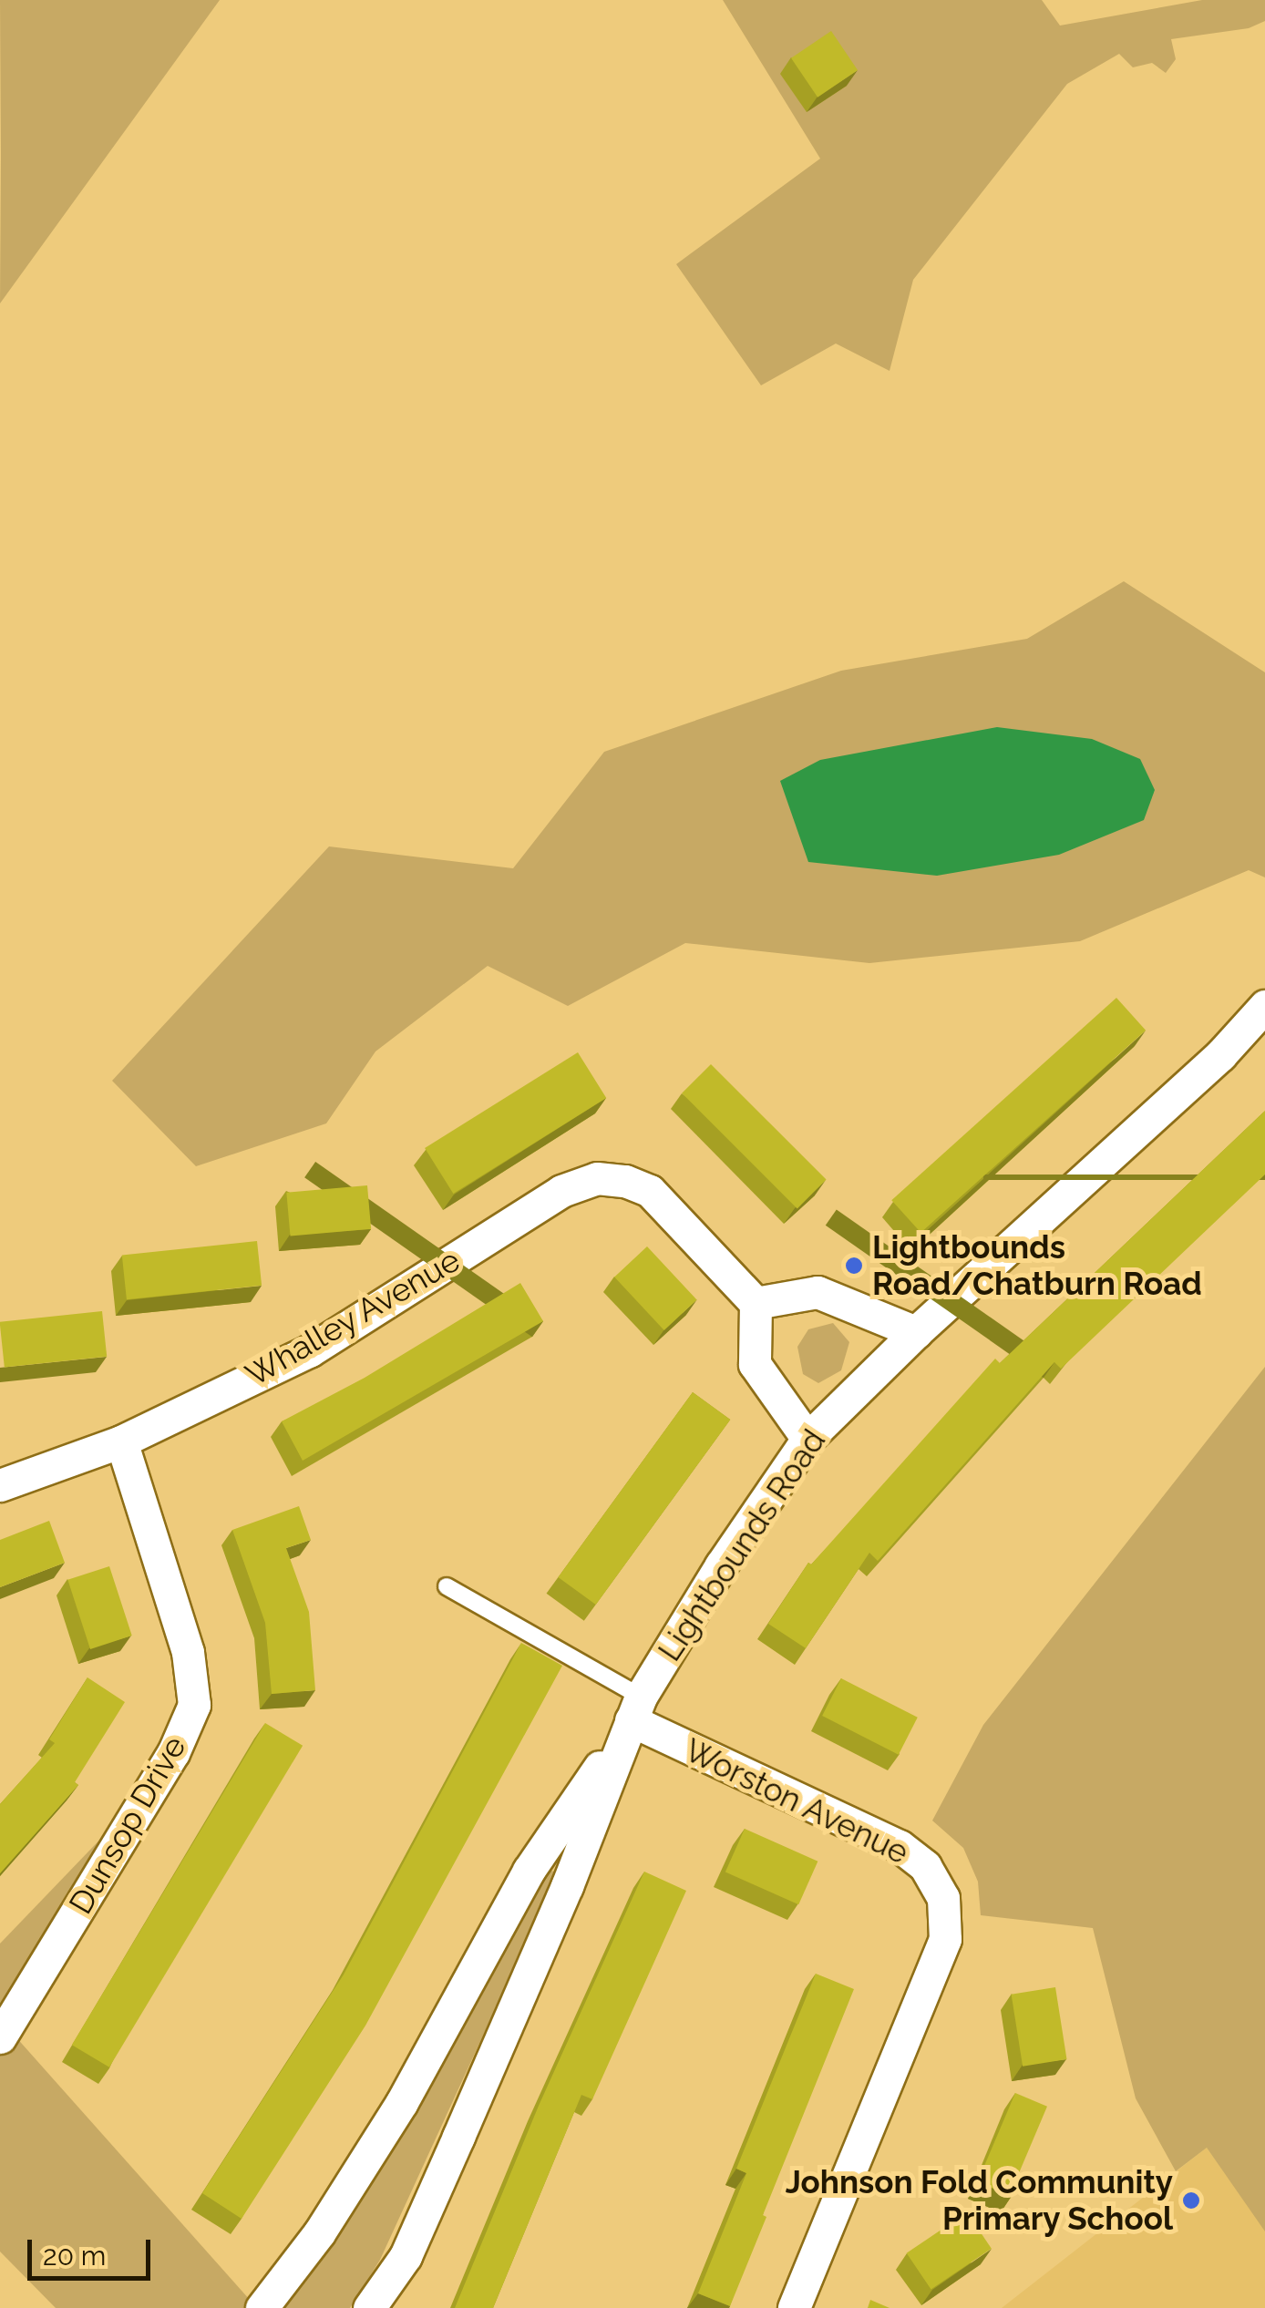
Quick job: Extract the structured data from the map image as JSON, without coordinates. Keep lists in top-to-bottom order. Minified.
{"streets":{"street":["Whalley Avenue","Lightbounds Road","Worston Avenue","Dunsop Drive"]},"crossings":[["Whalley Avenue","Dunsop Drive"],["Lightbounds Road","Worston Avenue"]],"places":["Lightbounds Road/Chatburn Road","Johnson Fold Community Primary School"],"scale_bar":"20 m"}
